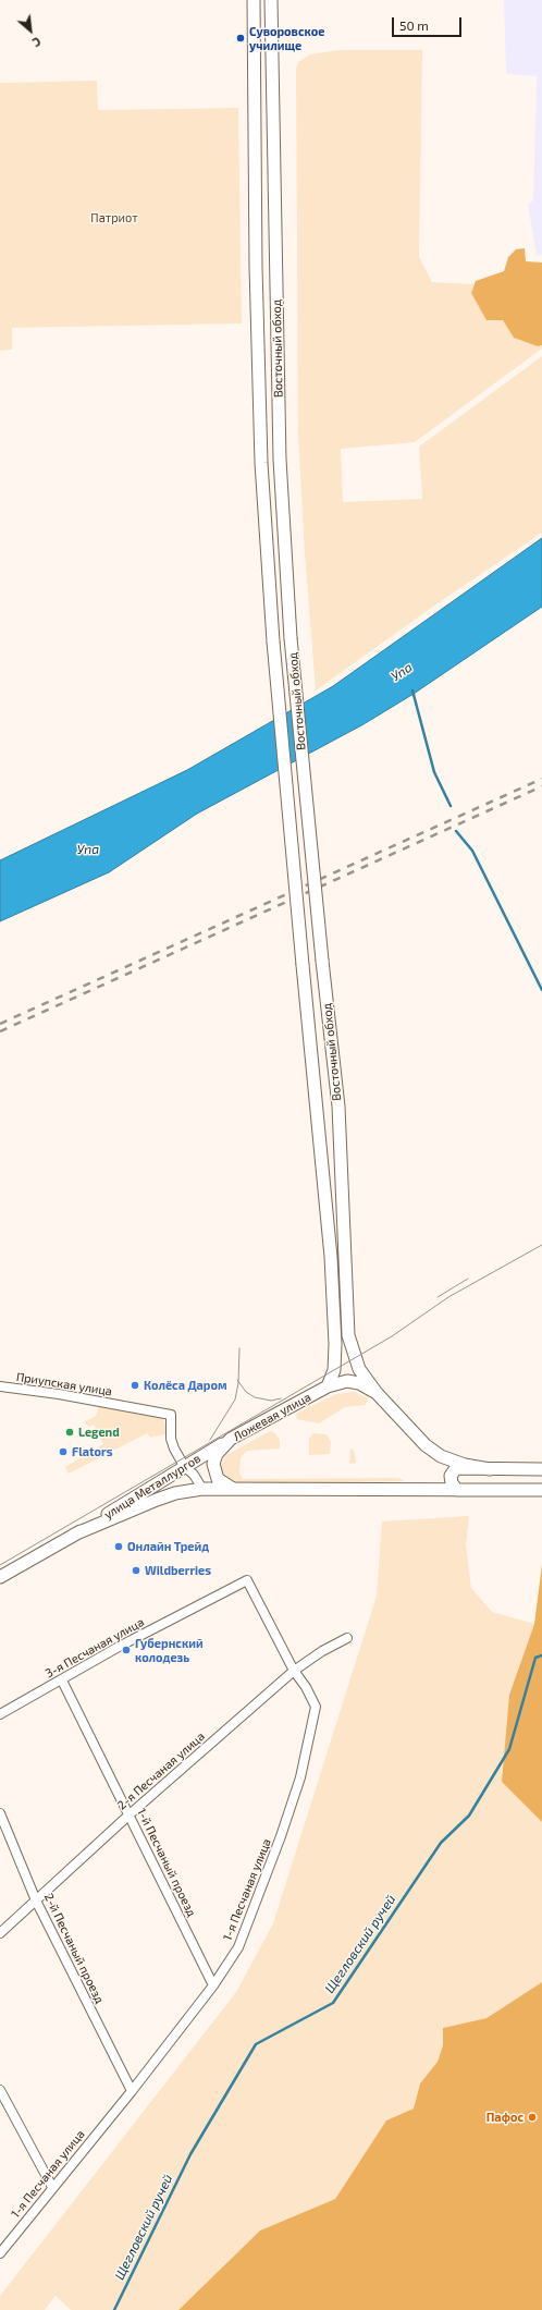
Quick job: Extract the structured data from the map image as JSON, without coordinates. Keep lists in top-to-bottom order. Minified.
{"streets":{"main road":["Восточный обход","Ложевая улица","улица Металлургов"],"street":["Приупская улица","3-я Песчаная улица","2-я Песчаная улица","1-й Песчаный проезд","1-я Песчаная улица","2-й Песчаный проезд"]},"crossings":[["Восточный обход","Ложевая улица"],["Приупская улица","улица Металлургов"],["Ложевая улица","улица Металлургов"],["3-я Песчаная улица","1-й Песчаный проезд"],["3-я Песчаная улица","1-я Песчаная улица"],["2-я Песчаная улица","1-й Песчаный проезд"],["2-я Песчаная улица","1-я Песчаная улица"],["2-я Песчаная улица","2-й Песчаный проезд"],["1-й Песчаный проезд","1-я Песчаная улица"],["1-я Песчаная улица","2-й Песчаный проезд"]],"water":["Упа","Щегловский ручей"],"parks":["Патриот"],"places":["Суворовское училище","Колёса Даром","Legend","Flators","Онлайн Трейд","Wildberries","Губернский колодезь","Пафос"],"scale_bar":"50 m","north":"bottom right"}
